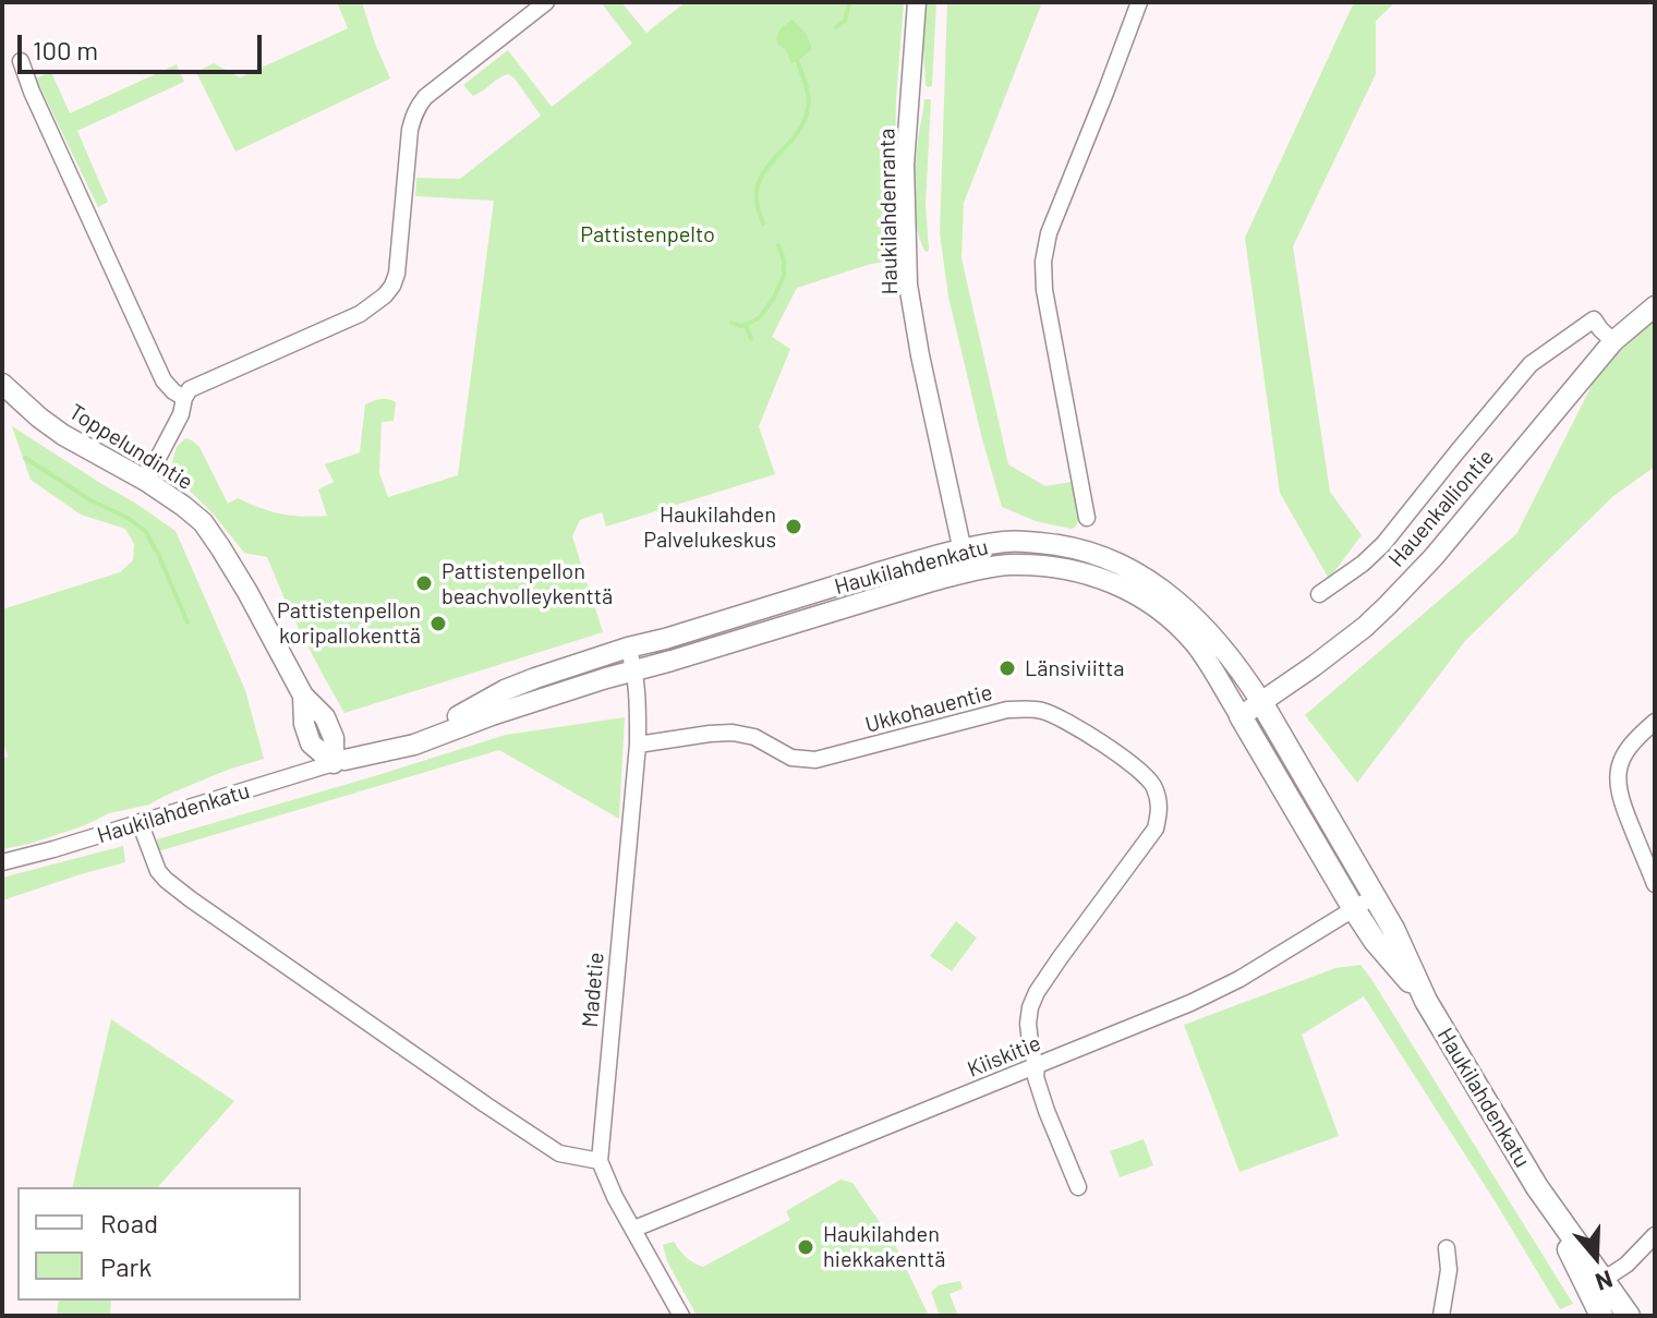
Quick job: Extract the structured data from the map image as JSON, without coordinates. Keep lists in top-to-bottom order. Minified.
{"streets":{"main road":["Toppelundintie","Hauenkalliontie","Haukilahdenkatu"],"street":["Haukilahdenranta","Ukkohauentie","Madetie","Kiiskitie"]},"crossings":[["Haukilahdenranta","Haukilahdenkatu"],["Toppelundintie","Haukilahdenkatu"],["Hauenkalliontie","Haukilahdenkatu"],["Haukilahdenkatu","Madetie"],["Haukilahdenkatu","Kiiskitie"],["Ukkohauentie","Madetie"],["Ukkohauentie","Kiiskitie"],["Madetie","Kiiskitie"]],"parks":["Pattistenpelto"],"places":["Haukilahden Palvelukeskus","Pattistenpellon beachvolleykenttä","Pattistenpellon koripallokenttä","Länsiviitta","Haukilahden hiekkakenttä"],"legend":["Road","Park"],"scale_bar":"100 m","north":"bottom"}
